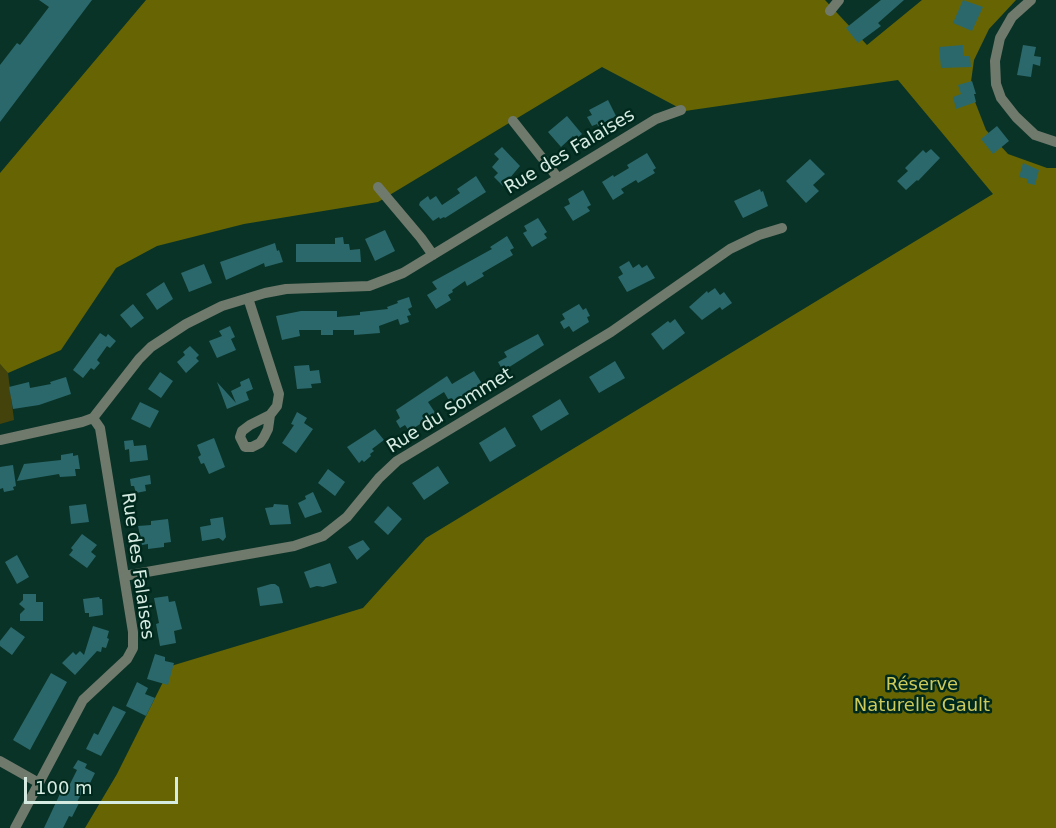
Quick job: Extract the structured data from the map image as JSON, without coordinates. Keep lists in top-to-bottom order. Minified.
{"streets":{"street":["Rue des Falaises","Rue du Sommet"]},"crossings":[["Rue des Falaises","Rue du Sommet"]],"parks":["Réserve Naturelle Gault"],"scale_bar":"100 m"}
